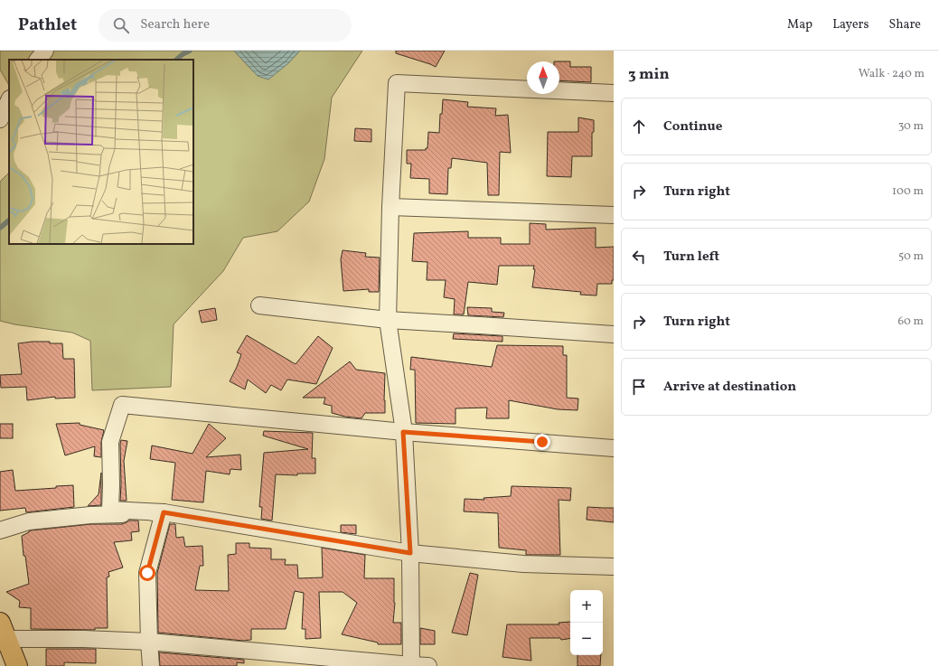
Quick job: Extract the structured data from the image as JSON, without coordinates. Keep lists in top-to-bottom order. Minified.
{"north":"top","page":{"header":"Pathlet","search":"Search here","nav":["Map","Layers","Share"],"heading":["3 min","Walk · 240 m"],"list":[["Continue","30 m"],["Turn right","100 m"],["Turn left","50 m"],["Turn right","60 m"],"Arrive at destination"],"map_buttons":["+","−"]}}
